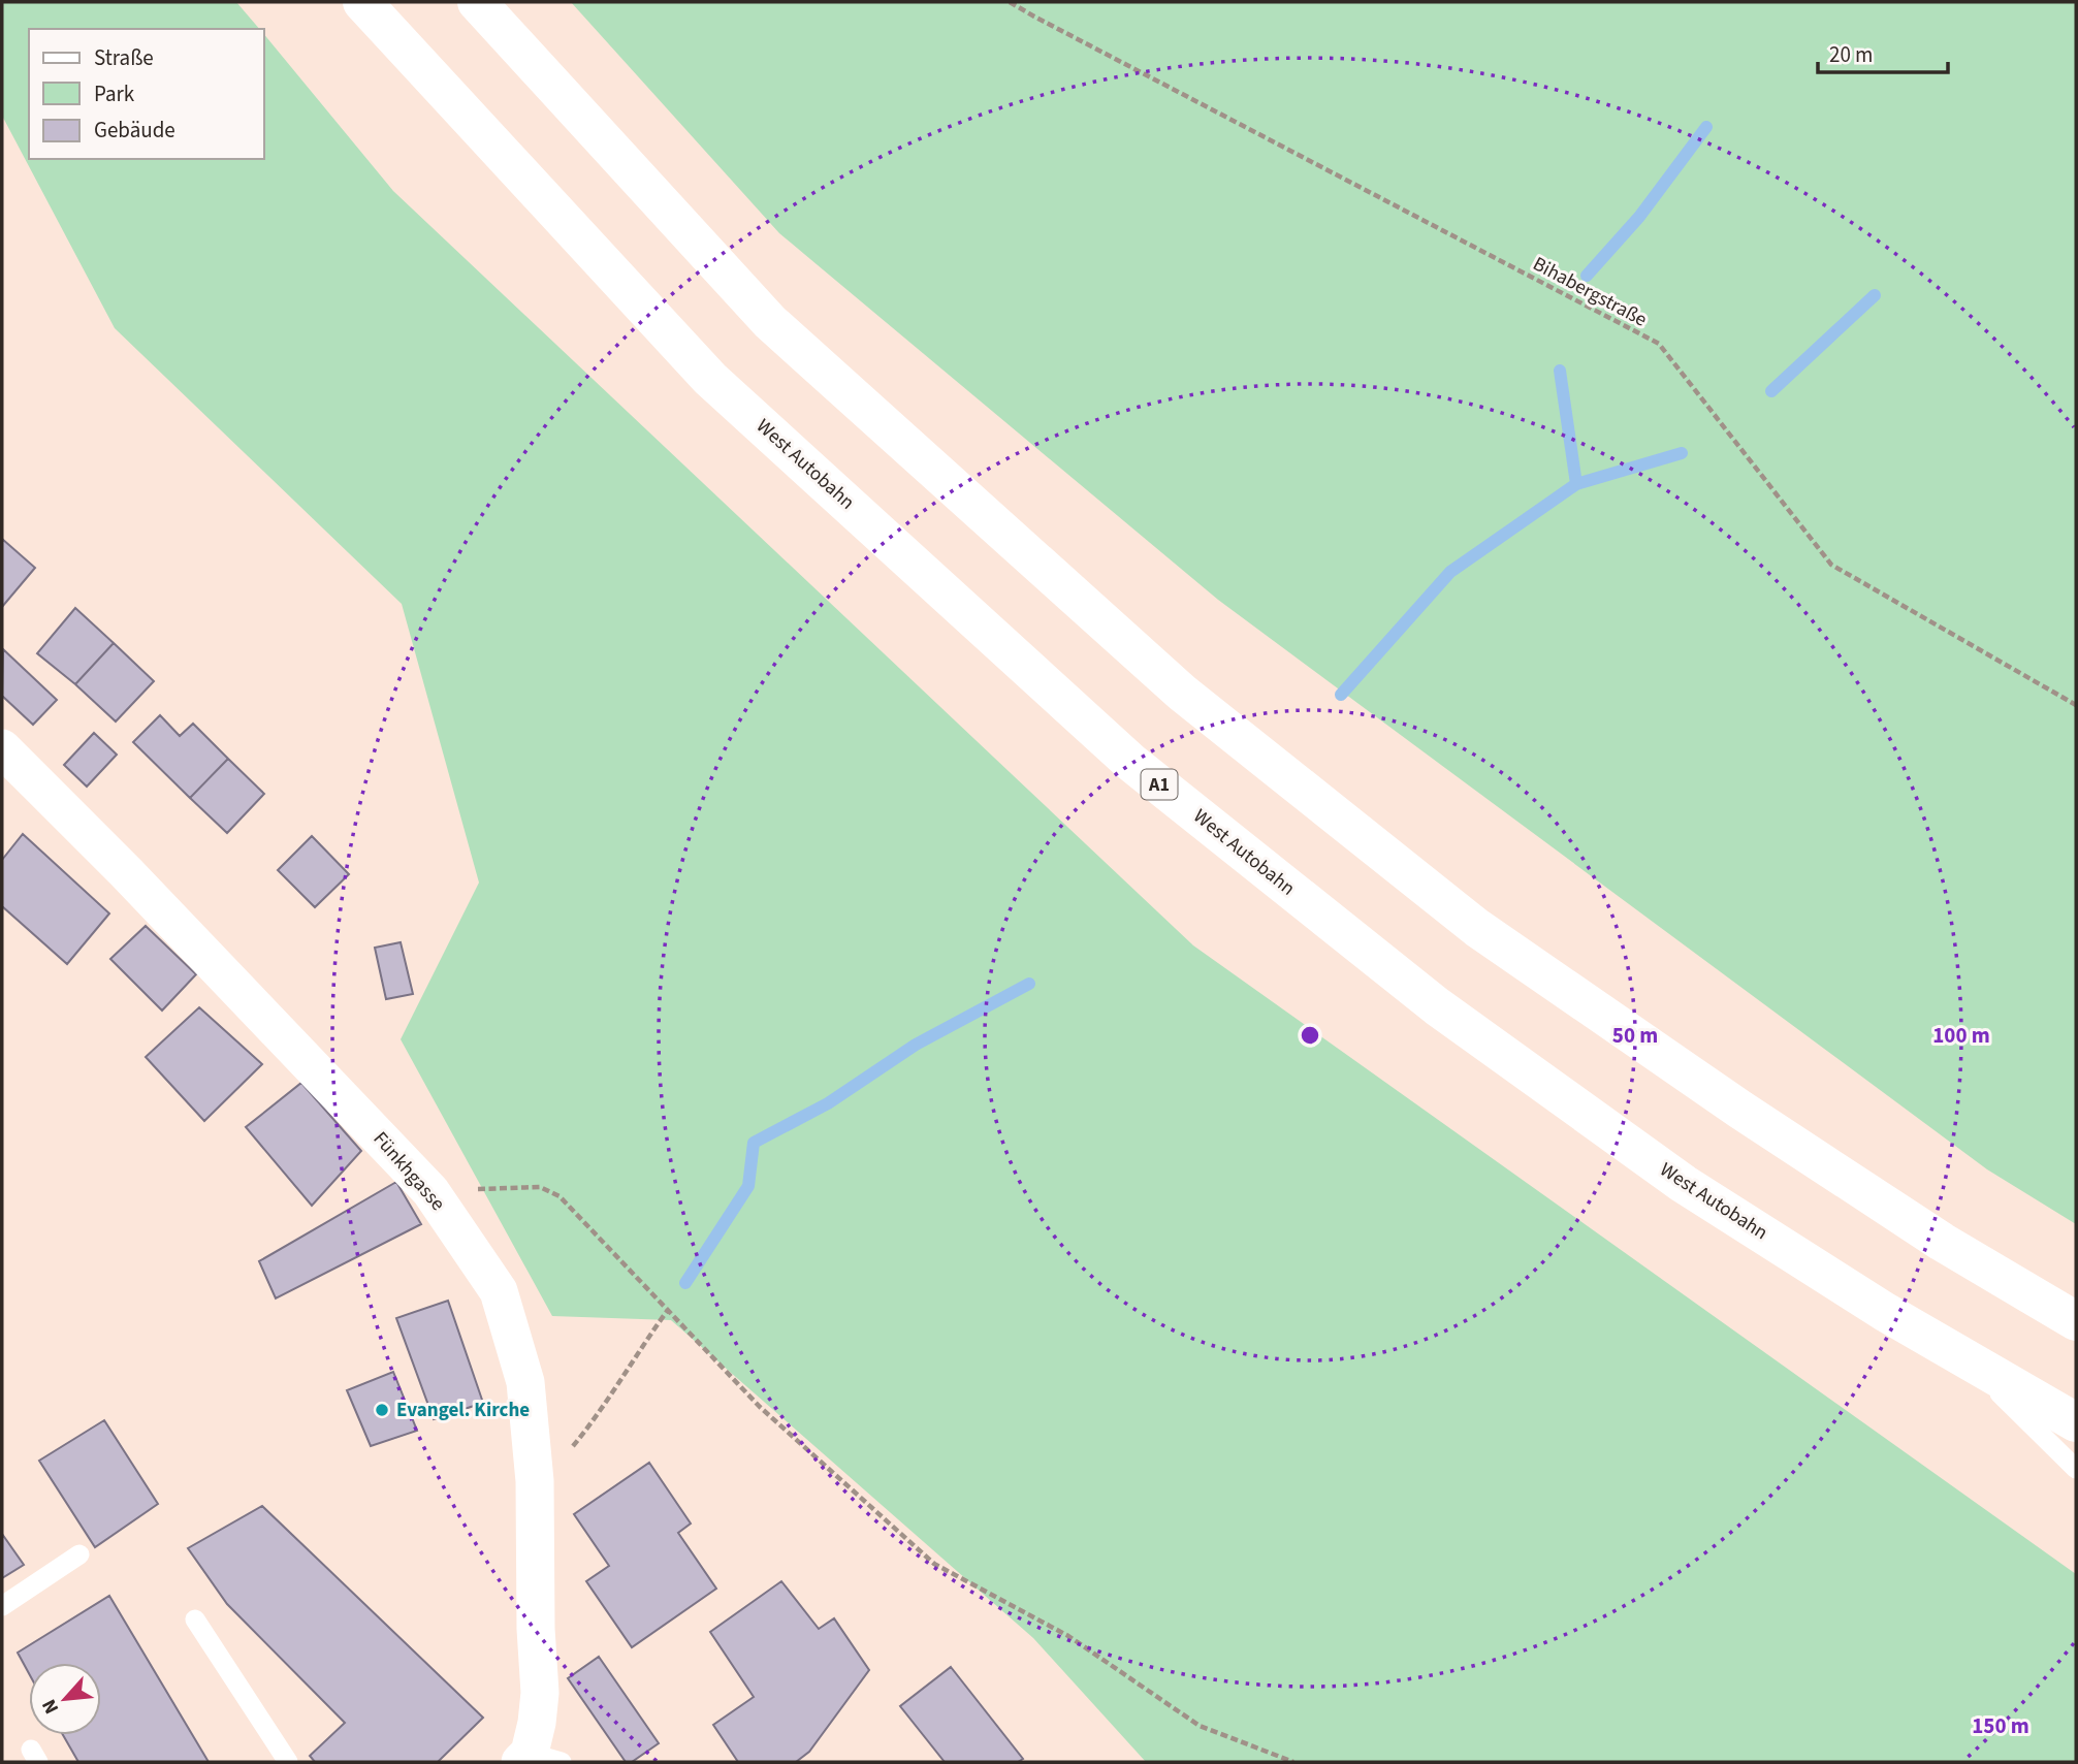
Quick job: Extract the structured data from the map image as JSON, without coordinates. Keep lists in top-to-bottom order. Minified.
{"streets":{"highway":["West Autobahn","A1"],"street":["Fünkhgasse"],"path":["Bihabergstraße"]},"places":["Evangel. Kirche"],"legend":["Straße","Park","Gebäude"],"scale_bar":"20 m","north":"bottom left","rings":["50 m","100 m","150 m"]}
